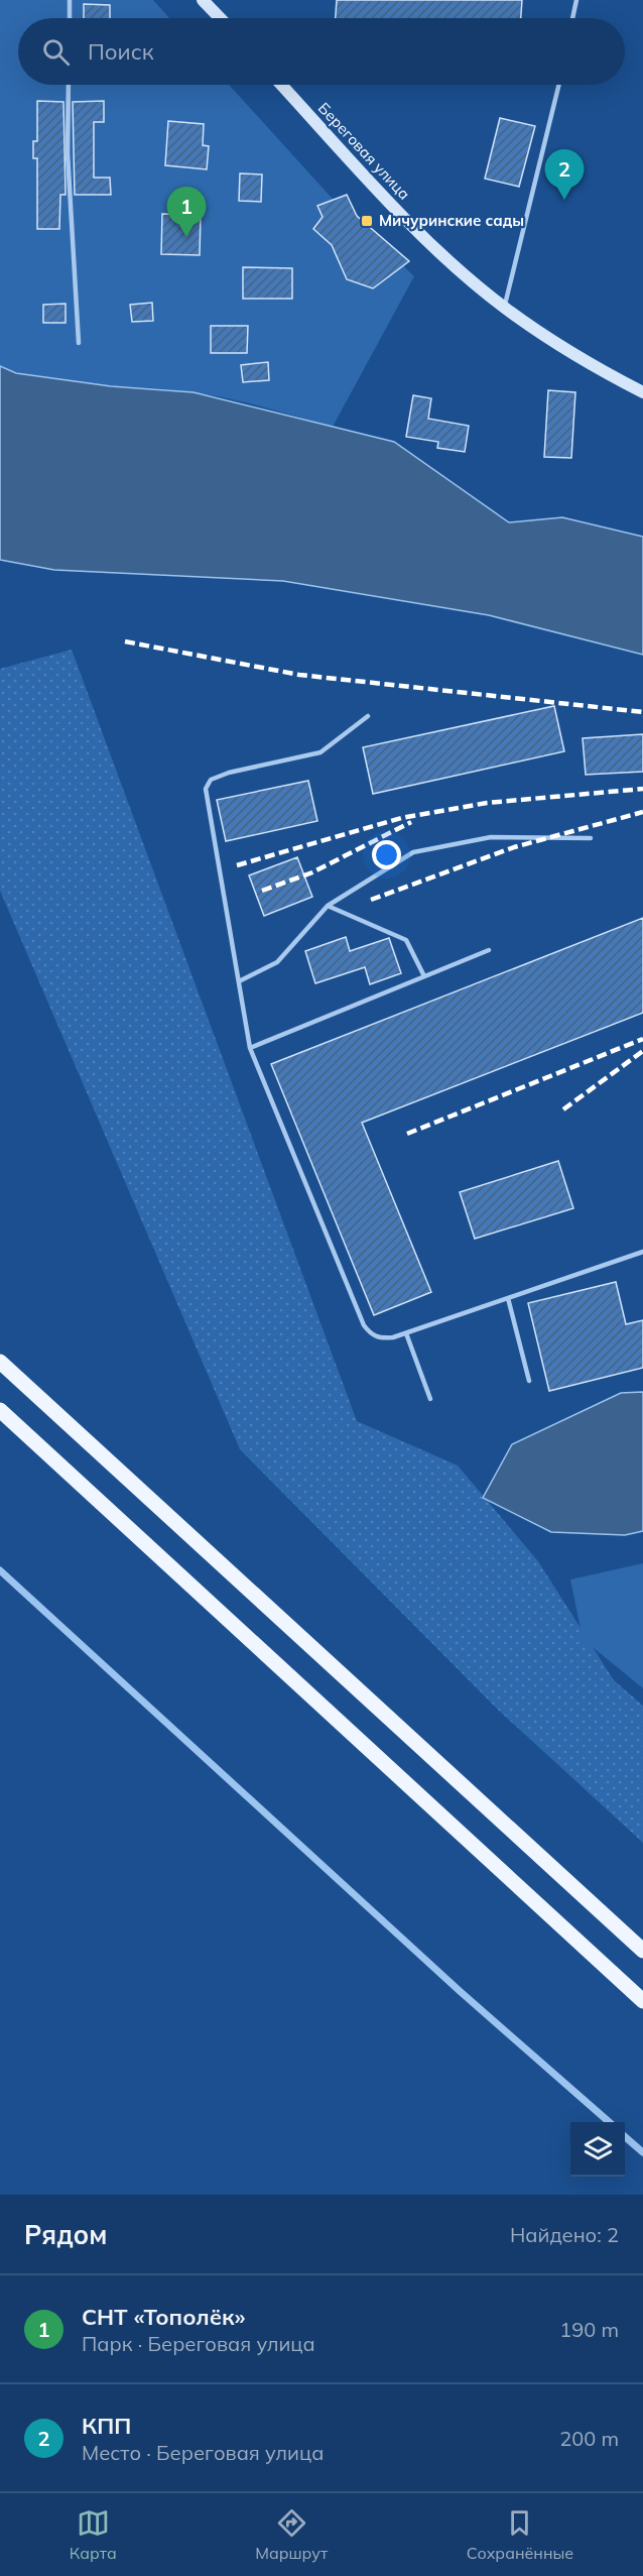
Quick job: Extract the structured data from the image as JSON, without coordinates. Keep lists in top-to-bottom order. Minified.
{"streets":{"street":["Береговая улица"]},"places":{"transit":["Мичуринские сады"]},"page":{"search":"Поиск","pins":["2","1"],"heading":["Рядом","Найдено: 2"],"list":[{"mark":"1","name":"СНТ «Тополёк»","note":"Парк · Береговая улица","value":"190 m"},{"mark":"2","name":"КПП","note":"Место · Береговая улица","value":"200 m"}],"nav":["Карта","Маршрут","Сохранённые"]}}
